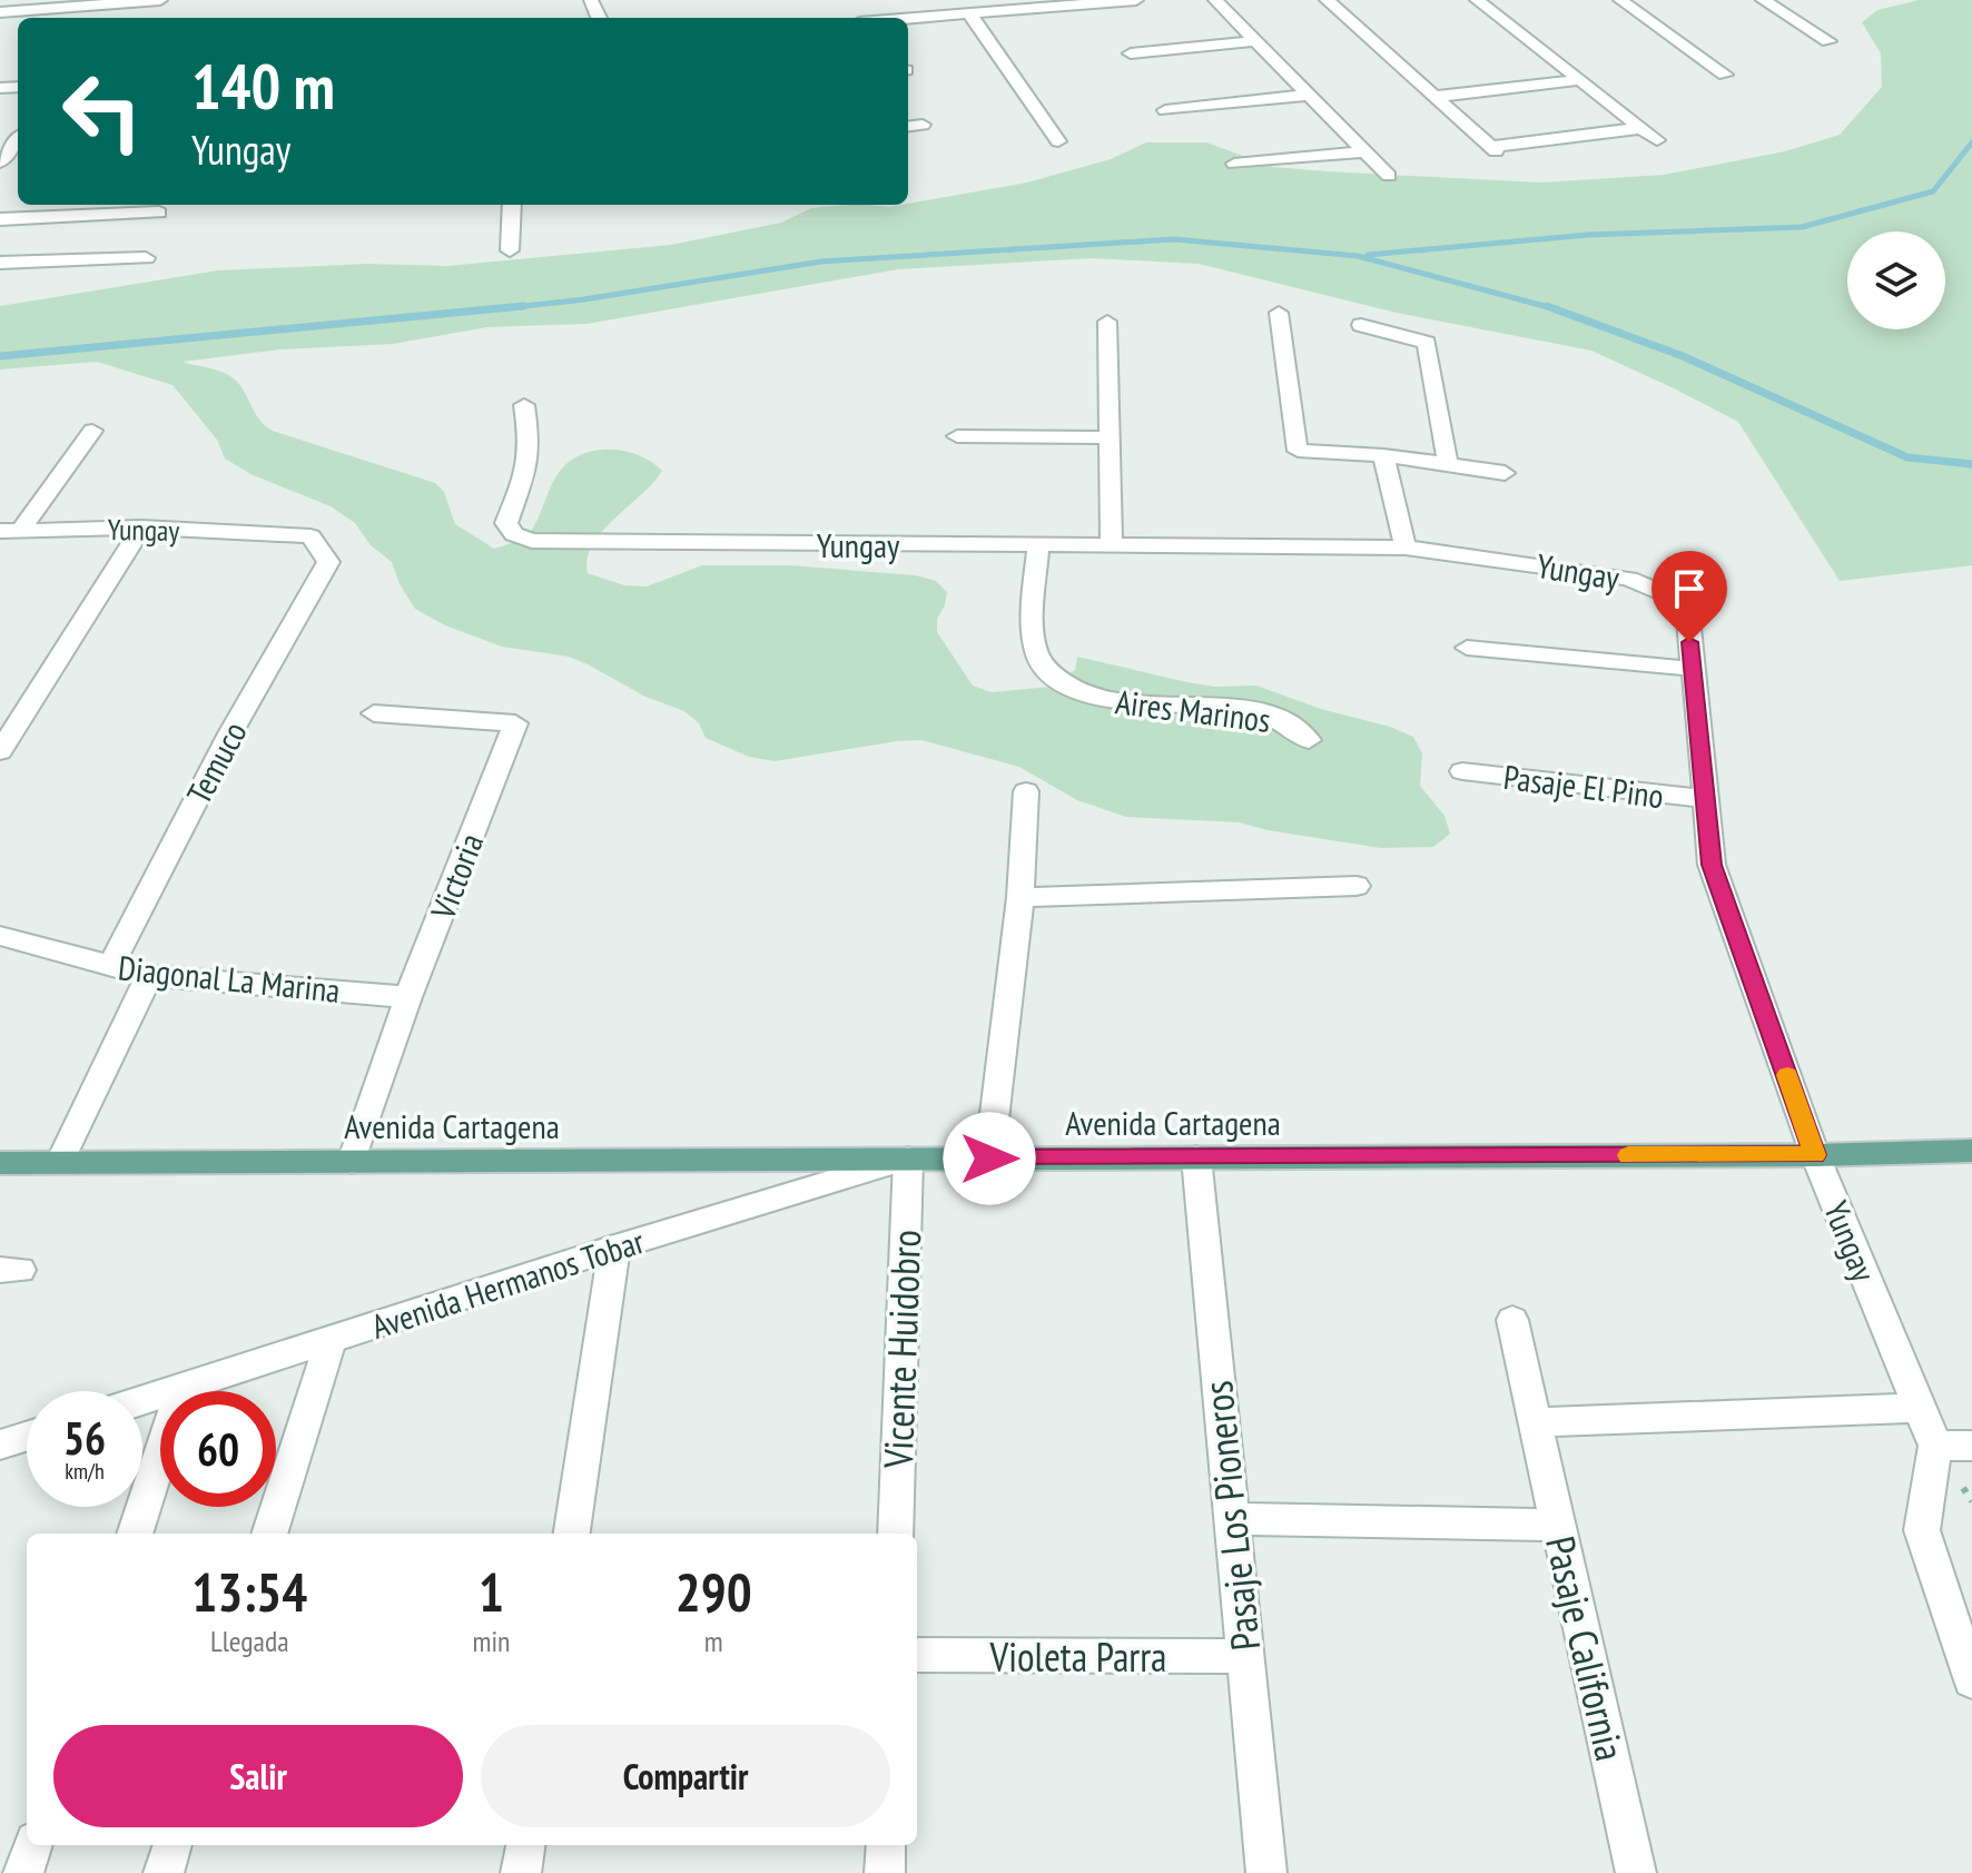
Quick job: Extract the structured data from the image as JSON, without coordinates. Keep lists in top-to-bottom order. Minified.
{"streets":{"main road":["Avenida Cartagena"],"street":["Yungay","Aires Marinos","Temuco","Pasaje El Pino","Victoria","Diagonal La Marina","Avenida Hermanos Tobar","Vicente Huidobro","Pasaje Los Pioneros","Pasaje California","Violeta Parra"]},"crossings":[["Yungay","Aires Marinos"],["Yungay","Temuco"],["Yungay","Pasaje El Pino"],["Yungay","Avenida Cartagena"],["Temuco","Diagonal La Marina"],["Victoria","Diagonal La Marina"],["Victoria","Avenida Cartagena"],["Avenida Cartagena","Avenida Hermanos Tobar"],["Avenida Cartagena","Vicente Huidobro"],["Avenida Cartagena","Pasaje Los Pioneros"],["Avenida Hermanos Tobar","Vicente Huidobro"],["Pasaje Los Pioneros","Violeta Parra"]],"page":{"turn":["140 m","Yungay"],"speed":"56 km/h","limit":"60","eta":["13:54","Llegada","1","min","290","m"],"buttons":["Salir","Compartir"]}}
